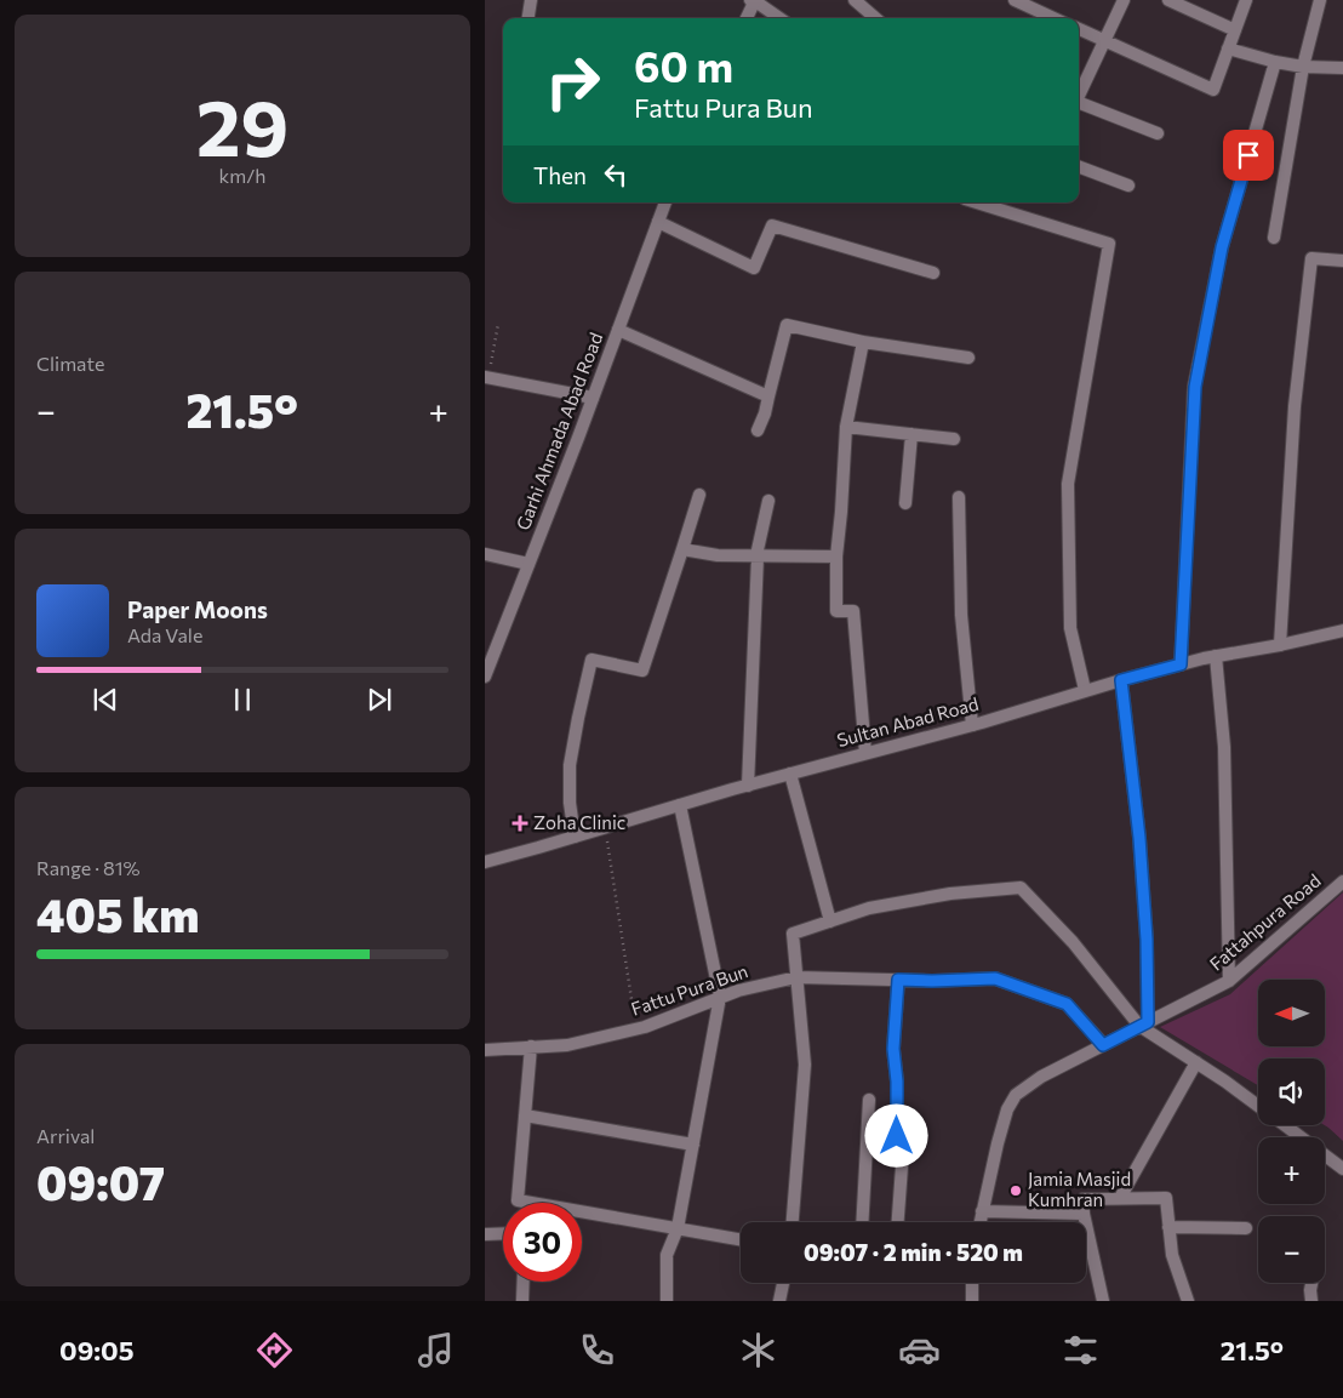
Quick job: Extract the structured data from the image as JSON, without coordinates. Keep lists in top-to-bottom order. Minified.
{"streets":{"street":["Garhi Ahmada Abad Road","Sultan Abad Road","Fattahpura Road","Fattu Pura Bun"]},"crossings":[["Fattahpura Road","Fattu Pura Bun"]],"places":{"health":["Zoha Clinic"],"other":["Jamia Masjid Kumhran"]},"north":"left","page":{"tile":[["29","km/h"],"Climate",["Range · 81%","405 km"],["Arrival","09:07"]],"turn":["60 m","Fattu Pura Bun"],"then":"Then","heat":["−","21.5°","+"],"song":["Paper Moons","Ada Vale"],"map_buttons":["+","−"],"limit":"30","trip":"09:07 · 2 min · 520 m","tabs":["09:05","21.5°"]}}
